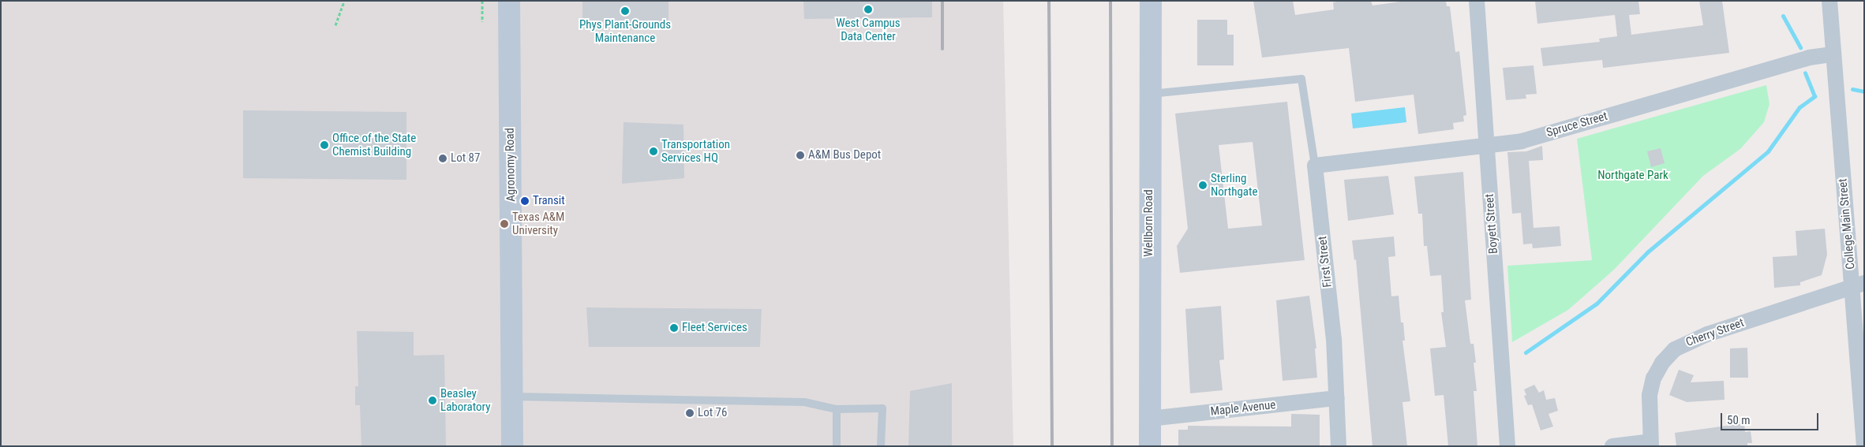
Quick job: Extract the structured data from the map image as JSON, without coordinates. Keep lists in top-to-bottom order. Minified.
{"streets":{"main road":["Agronomy Road","Wellborn Road"],"street":["Spruce Street","Boyett Street","College Main Street","First Street","Cherry Street","Maple Avenue"]},"crossings":[["Spruce Street","Boyett Street"],["Spruce Street","College Main Street"],["Spruce Street","First Street"],["Wellborn Road","First Street"],["Wellborn Road","Maple Avenue"],["College Main Street","Cherry Street"],["First Street","Maple Avenue"]],"parks":["Northgate Park"],"places":["West Campus Data Center","Phys Plant-Grounds Maintenance","Office of the State Chemist Building","Transportation Services HQ","A&M Bus Depot","Lot 87","Sterling Northgate","Transit","Texas A&M University","Fleet Services","Beasley Laboratory","Lot 76"],"scale_bar":"50 m"}
